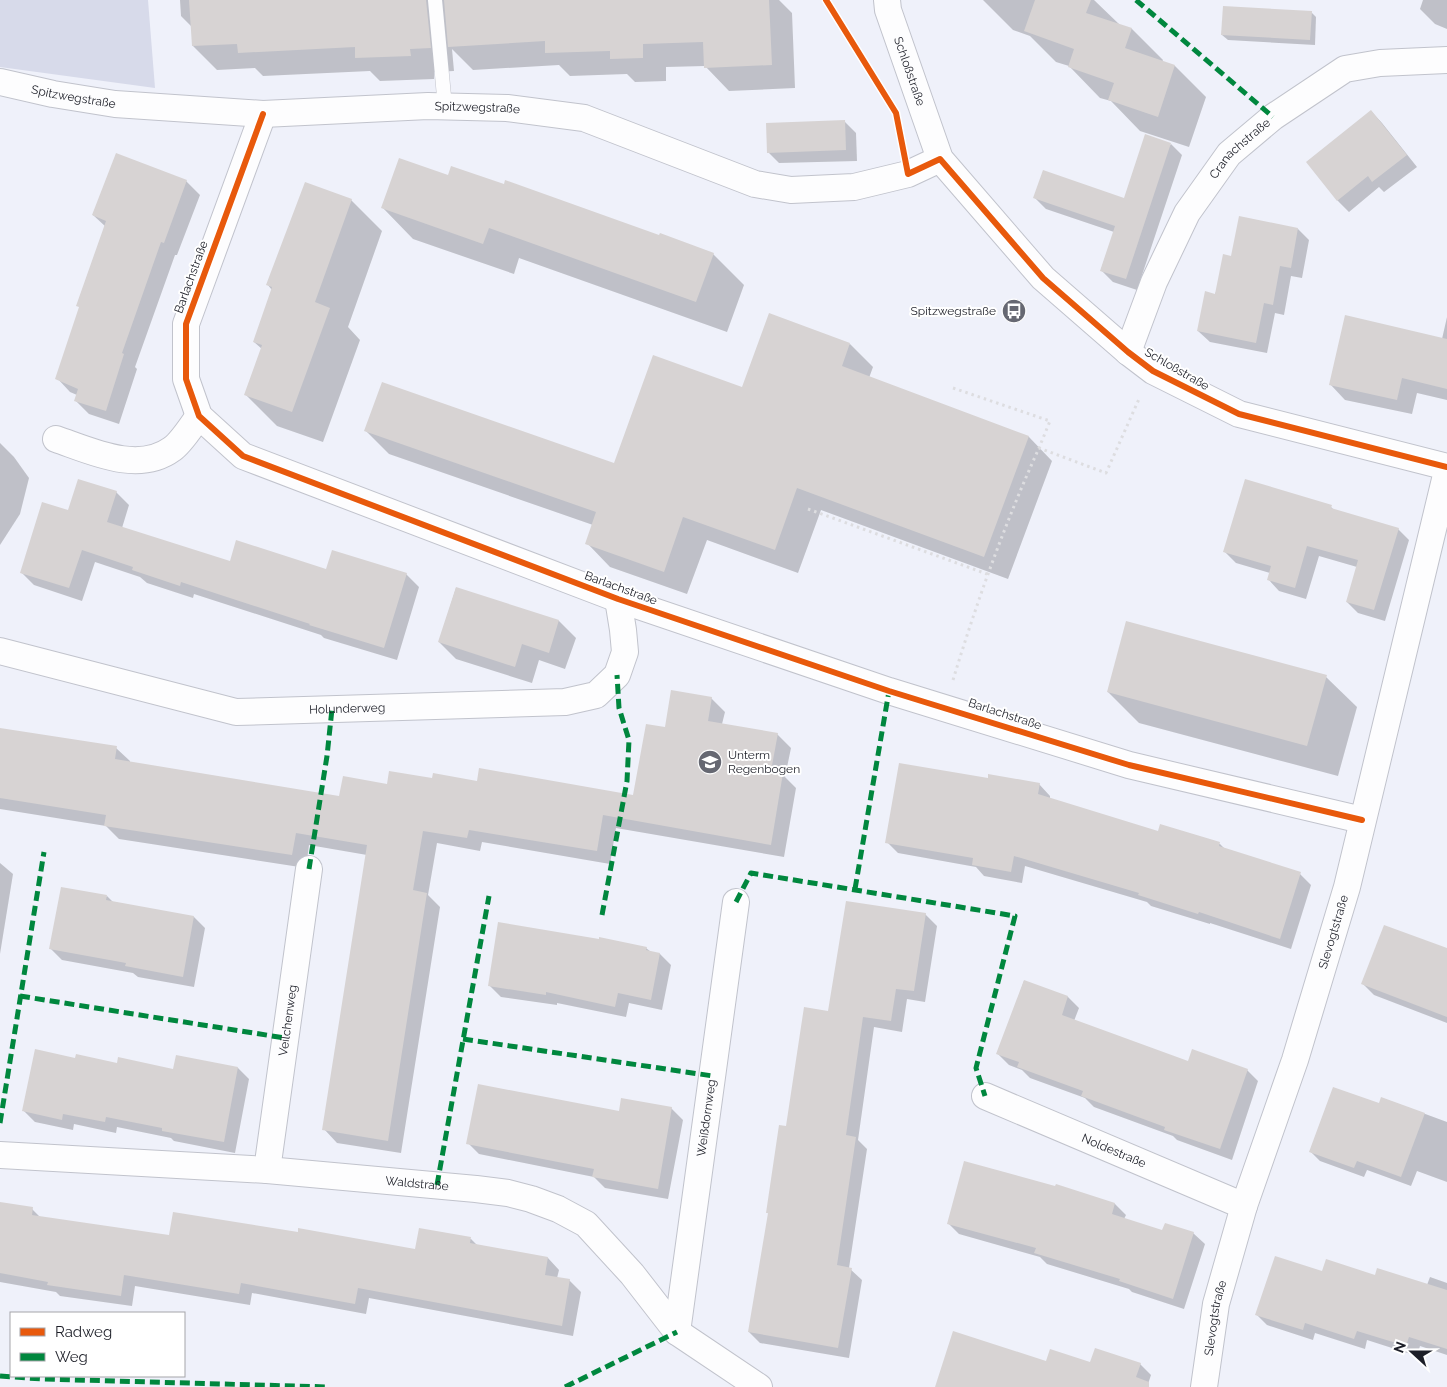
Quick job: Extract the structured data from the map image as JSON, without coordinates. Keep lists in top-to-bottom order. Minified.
{"streets":{"street":["Schloßstraße","Spitzwegstraße","Cranachstraße","Barlachstraße","Holunderweg","Slevogtstraße","Veilchenweg","Weißdornweg","Noldestraße","Waldstraße"]},"crossings":[["Schloßstraße","Spitzwegstraße"],["Schloßstraße","Cranachstraße"],["Spitzwegstraße","Barlachstraße"],["Barlachstraße","Holunderweg"],["Barlachstraße","Slevogtstraße"],["Slevogtstraße","Noldestraße"],["Veilchenweg","Waldstraße"],["Weißdornweg","Waldstraße"]],"places":{"bus stop":["Spitzwegstraße"],"school or university":["Unterm Regenbogen"]},"legend":["Radweg","Weg"],"north":"left"}
